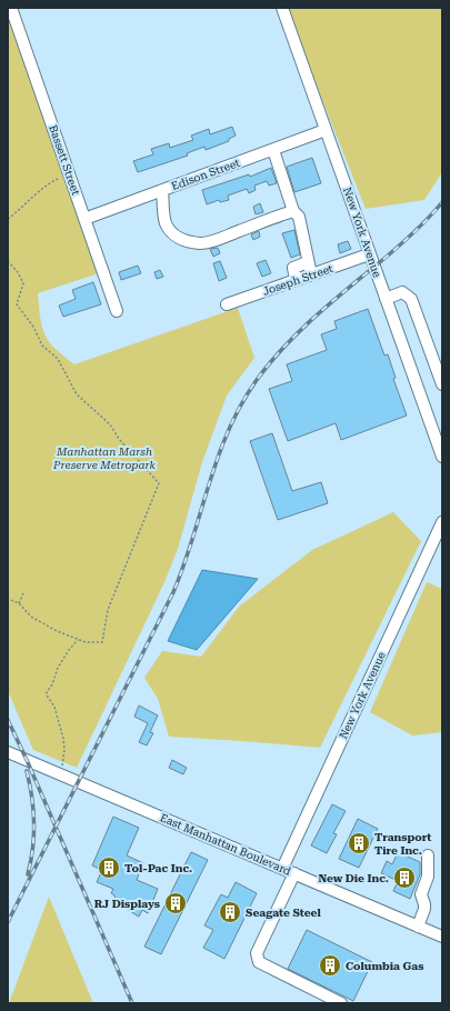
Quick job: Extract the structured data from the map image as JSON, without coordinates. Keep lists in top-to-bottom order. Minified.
{"streets":{"street":["Bassett Street","Edison Street","New York Avenue","Joseph Street","East Manhattan Boulevard"]},"crossings":[["Bassett Street","Edison Street"],["Edison Street","New York Avenue"],["New York Avenue","Joseph Street"],["New York Avenue","East Manhattan Boulevard"]],"parks":["Manhattan Marsh Preserve Metropark"],"places":{"building":["Transport Tire Inc.","Tol-Pac Inc.","New Die Inc.","RJ Displays","Seagate Steel","Columbia Gas"]}}
